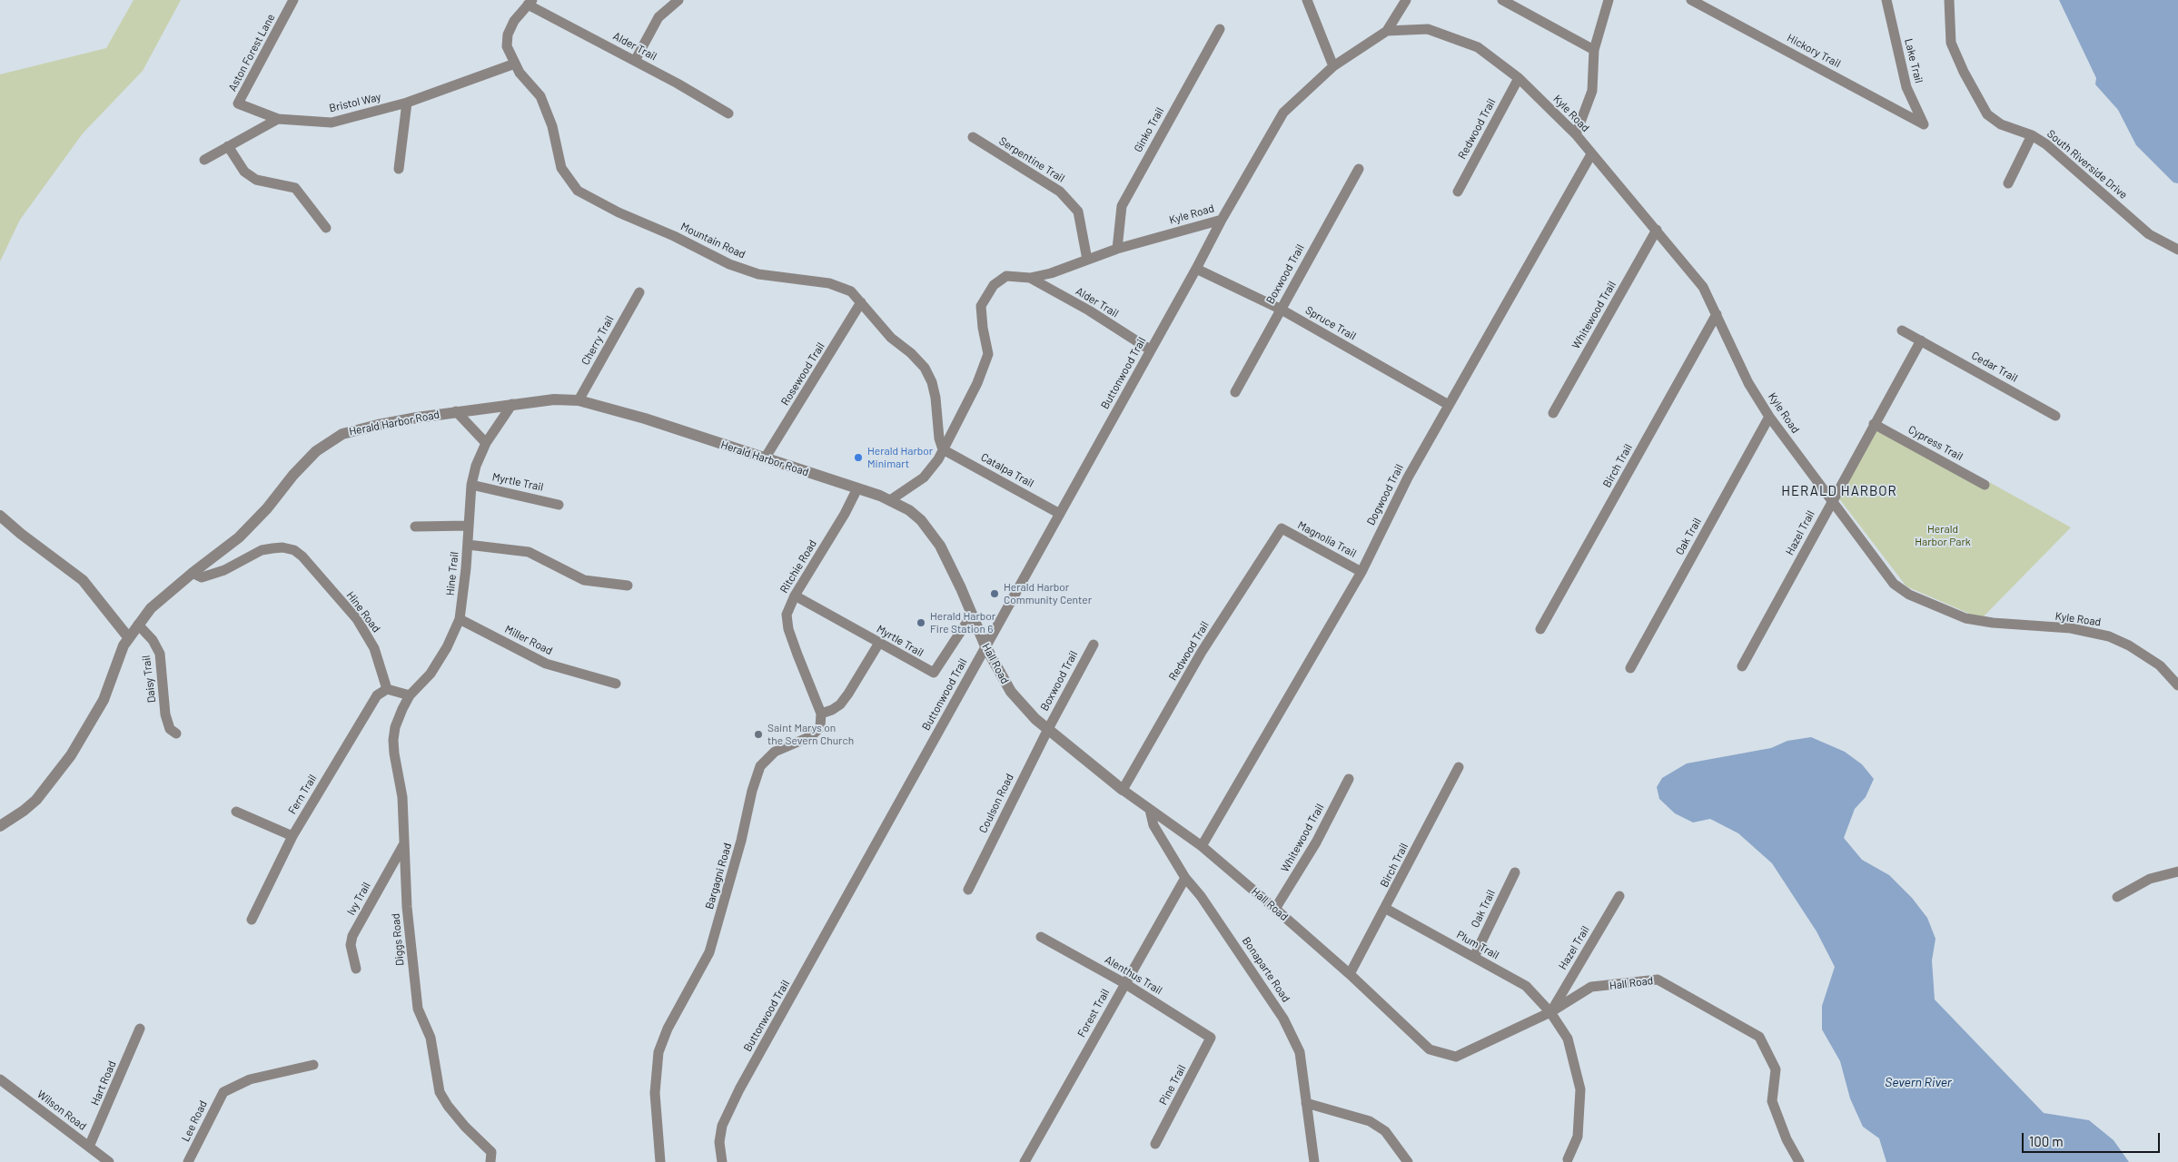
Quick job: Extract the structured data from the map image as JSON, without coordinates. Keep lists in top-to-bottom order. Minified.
{"streets":{"street":["Alder Trail","Hickory Trail","Aston Forest Lane","Lake Trail","Bristol Way","Kyle Road","Redwood Trail","Ginko Trail","Serpentine Trail","South Riverside Drive","Mountain Road","Boxwood Trail","Whitewood Trail","Spruce Trail","Cherry Trail","Cedar Trail","Buttonwood Trail","Rosewood Trail","Herald Harbor Road","Cypress Trail","Birch Trail","Catalpa Trail","Myrtle Trail","Dogwood Trail","Hazel Trail","Oak Trail","Magnolia Trail","Ritchie Road","Hine Trail","Hine Road","Miller Road","Hall Road","Daisy Trail","Fern Trail","Coulson Road","Bargagni Road","Ivy Trail","Diggs Road","Plum Trail","Bonaparte Road","Alenthus Trail","Forest Trail","Hart Road","Pine Trail","Wilson Road","Lee Road"]},"crossings":[["Alder Trail","Kyle Road"],["Alder Trail","Mountain Road"],["Alder Trail","Buttonwood Trail"],["Hickory Trail","Lake Trail"],["Aston Forest Lane","Bristol Way"],["Bristol Way","Mountain Road"],["Kyle Road","Redwood Trail"],["Kyle Road","Ginko Trail"],["Kyle Road","Serpentine Trail"],["Kyle Road","Mountain Road"],["Kyle Road","Whitewood Trail"],["Kyle Road","Buttonwood Trail"],["Kyle Road","Birch Trail"],["Kyle Road","Catalpa Trail"],["Kyle Road","Dogwood Trail"],["Kyle Road","Hazel Trail"],["Kyle Road","Oak Trail"],["Redwood Trail","Magnolia Trail"],["Redwood Trail","Hall Road"],["Mountain Road","Rosewood Trail"],["Mountain Road","Catalpa Trail"],["Boxwood Trail","Spruce Trail"],["Boxwood Trail","Hall Road"],["Boxwood Trail","Coulson Road"],["Whitewood Trail","Hall Road"],["Spruce Trail","Buttonwood Trail"],["Spruce Trail","Dogwood Trail"],["Cherry Trail","Herald Harbor Road"],["Cedar Trail","Hazel Trail"],["Buttonwood Trail","Catalpa Trail"],["Buttonwood Trail","Hall Road"],["Rosewood Trail","Herald Harbor Road"],["Herald Harbor Road","Ritchie Road"],["Herald Harbor Road","Hine Trail"],["Herald Harbor Road","Hine Road"],["Herald Harbor Road","Hall Road"],["Herald Harbor Road","Daisy Trail"],["Cypress Trail","Hazel Trail"],["Birch Trail","Hall Road"],["Birch Trail","Plum Trail"],["Myrtle Trail","Ritchie Road"],["Myrtle Trail","Hine Trail"],["Myrtle Trail","Hall Road"],["Dogwood Trail","Magnolia Trail"],["Dogwood Trail","Hall Road"],["Hazel Trail","Hall Road"],["Hazel Trail","Plum Trail"],["Oak Trail","Plum Trail"],["Ritchie Road","Bargagni Road"],["Hine Trail","Miller Road"],["Hine Trail","Diggs Road"],["Hine Road","Fern Trail"],["Hall Road","Coulson Road"],["Hall Road","Plum Trail"],["Hall Road","Bonaparte Road"],["Ivy Trail","Diggs Road"],["Bonaparte Road","Forest Trail"],["Alenthus Trail","Forest Trail"],["Alenthus Trail","Pine Trail"],["Hart Road","Wilson Road"]],"districts":["HERALD HARBOR"],"water":["Severn River"],"parks":["Herald Harbor Park"],"places":["Herald Harbor Minimart","Herald Harbor Community Center","Herald Harbor Fire Station 6","Saint Marys on the Severn Church"],"scale_bar":"100 m"}
